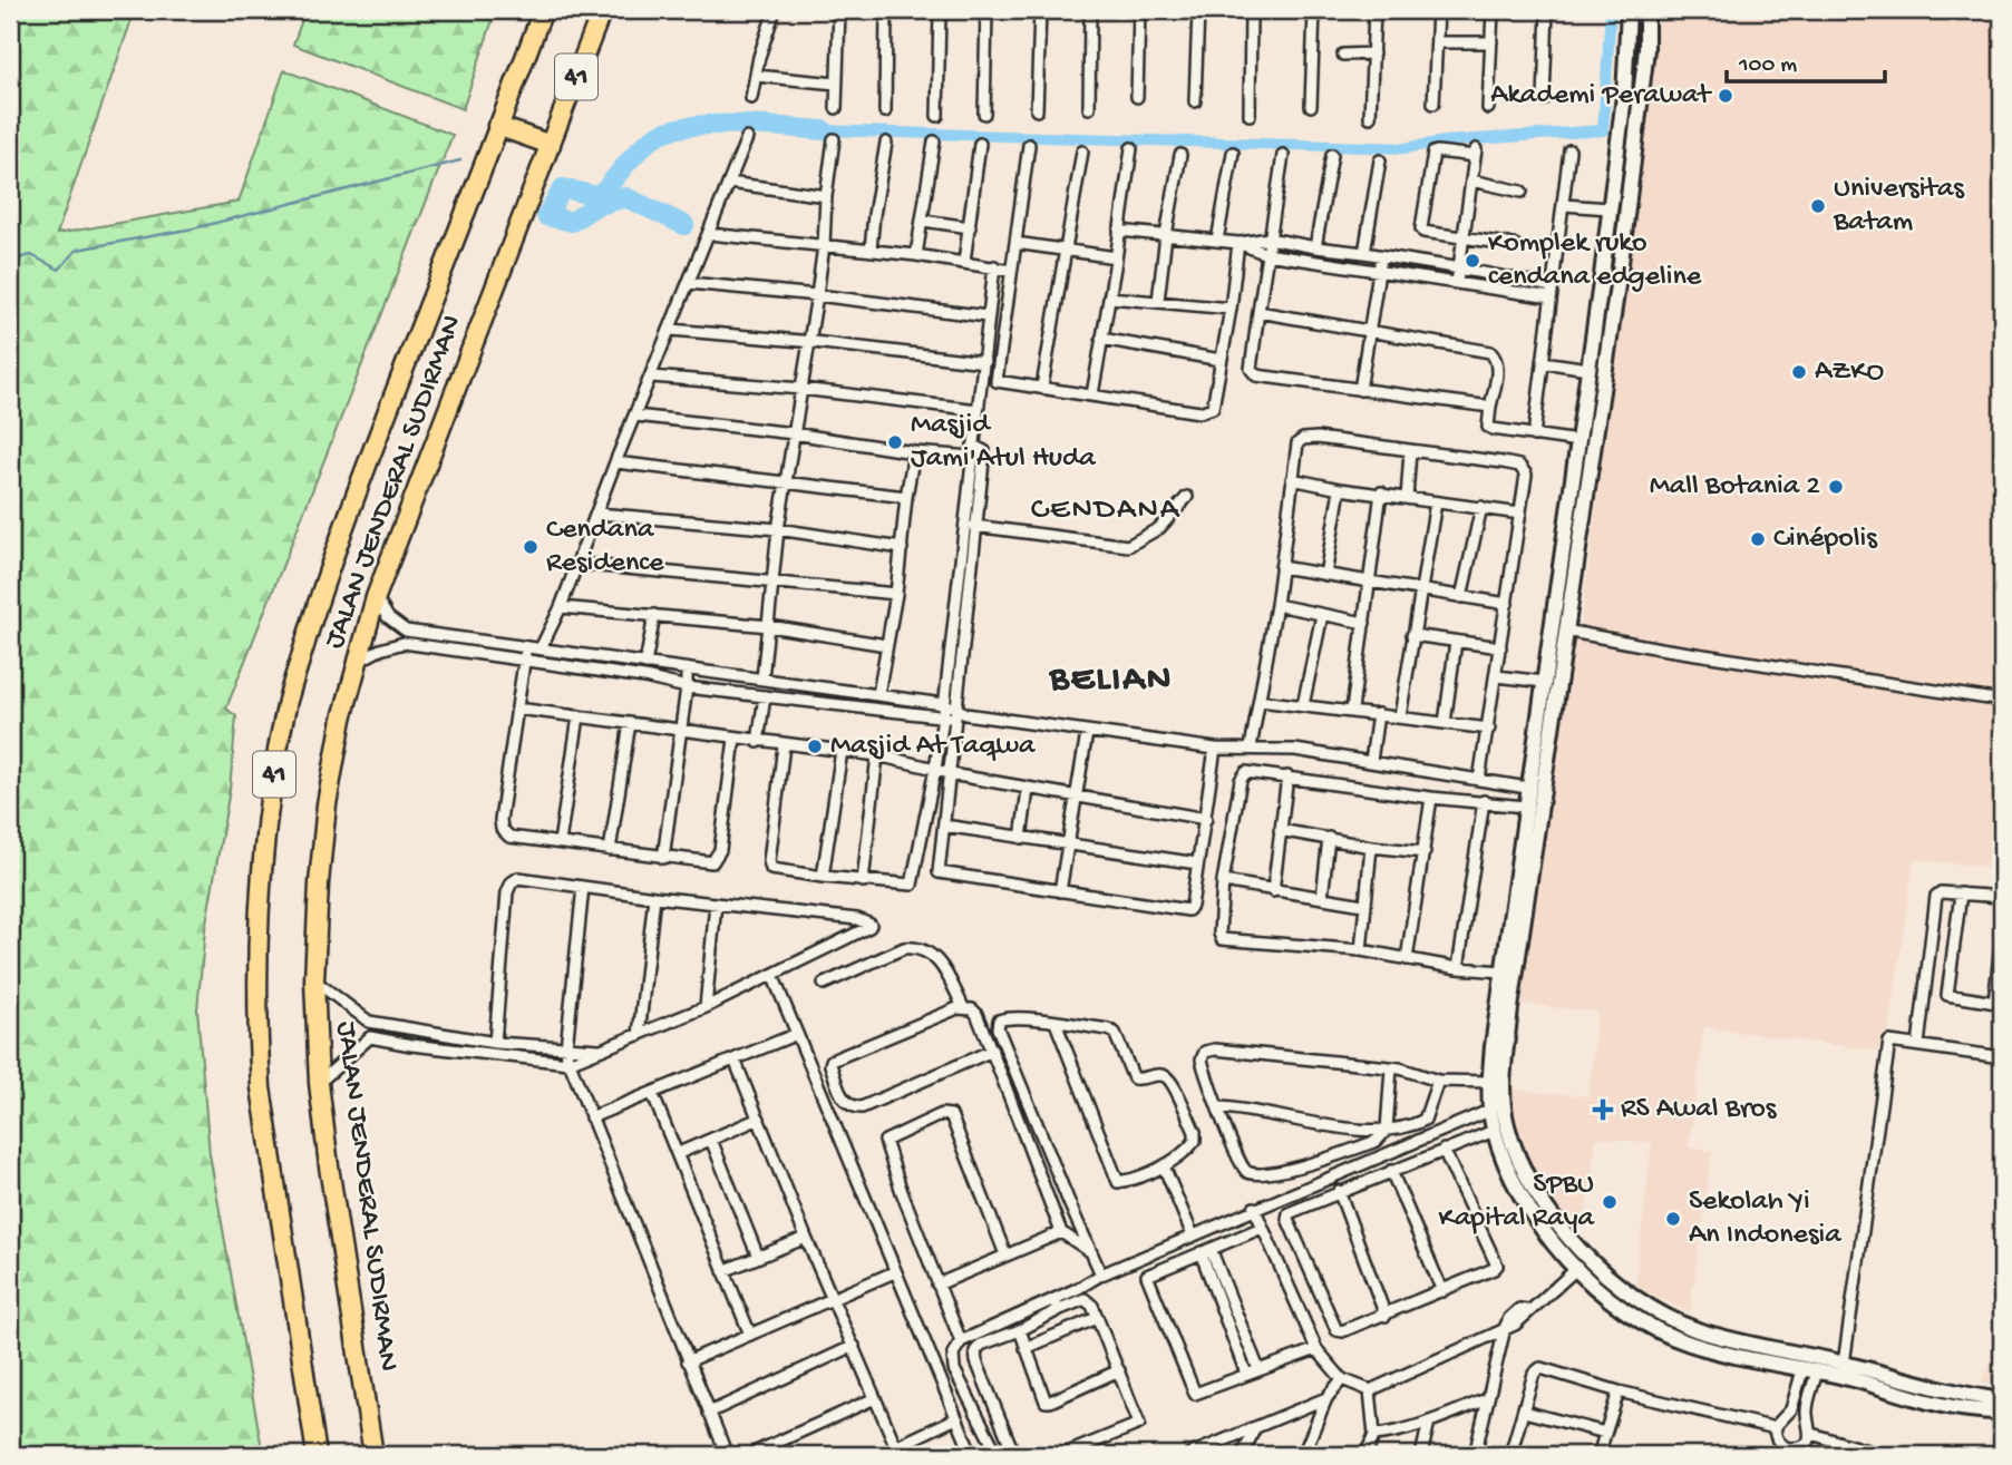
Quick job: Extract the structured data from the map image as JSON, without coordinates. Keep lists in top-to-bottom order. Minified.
{"streets":{"highway":["41","JALAN JENDERAL SUDIRMAN"]},"districts":["CENDANA","BELIAN"],"places":{"other":["Akademi Perawat","Universitas Batam","Komplek ruko cendana edgeline","AZKO","Masjid Jami'Atul Huda","Mall Botania 2","Cinépolis","Cendana Residence","Masjid At Taqwa","SPBU Kapital Raya","Sekolah Yi An Indonesia"],"health":["RS Awal Bros"]},"scale_bar":"100 m"}
